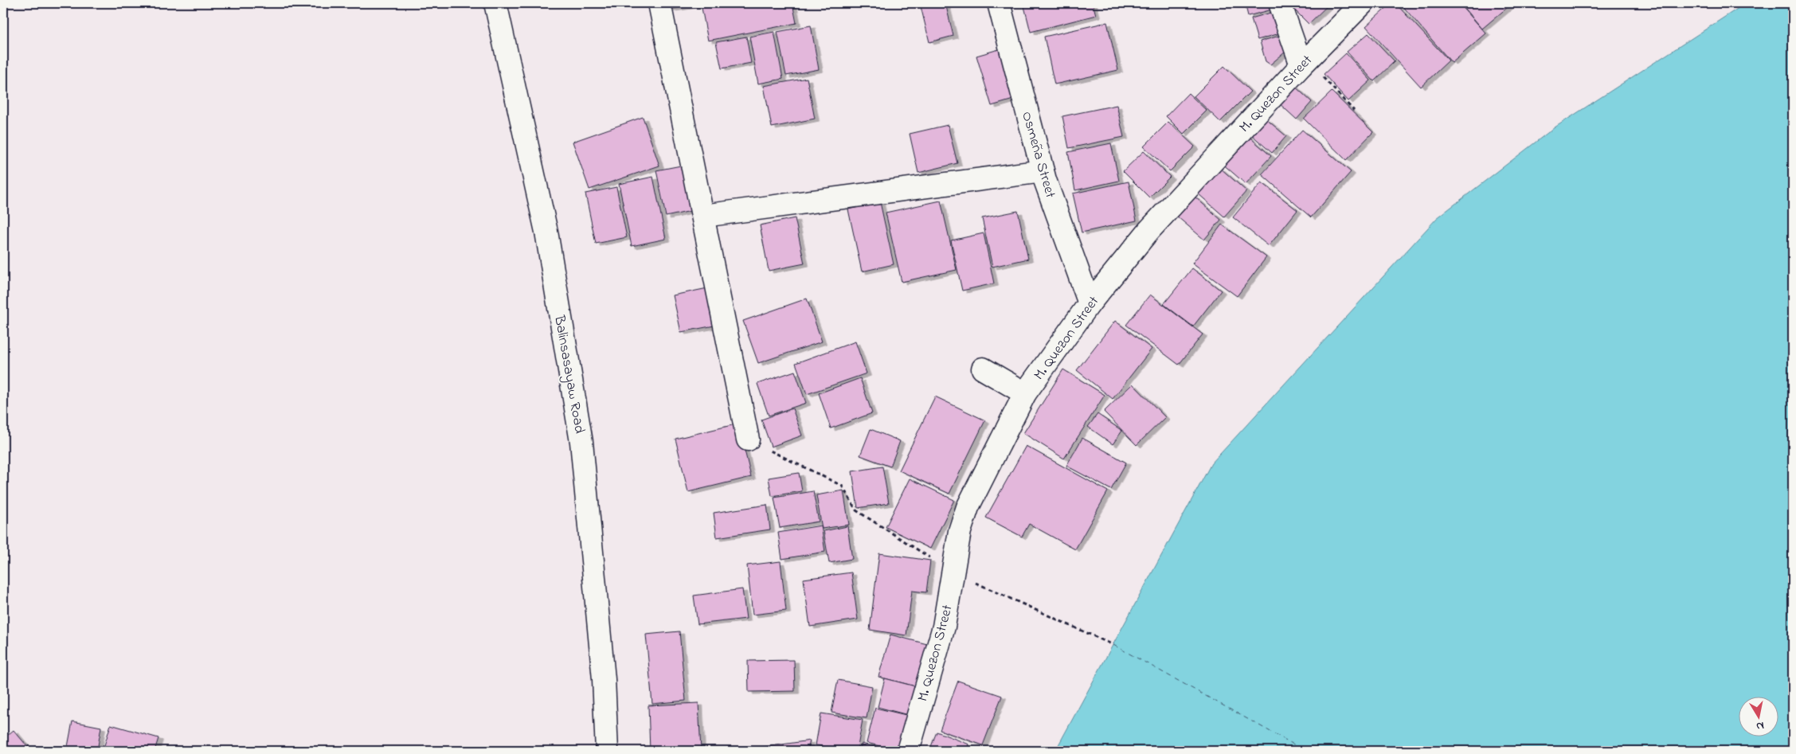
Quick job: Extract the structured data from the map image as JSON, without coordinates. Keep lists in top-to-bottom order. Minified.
{"streets":{"street":["M. Quezon Street","Osmeña Street","Balinsasayaw Road"]},"crossings":[["M. Quezon Street","Osmeña Street"]],"north":"bottom"}
